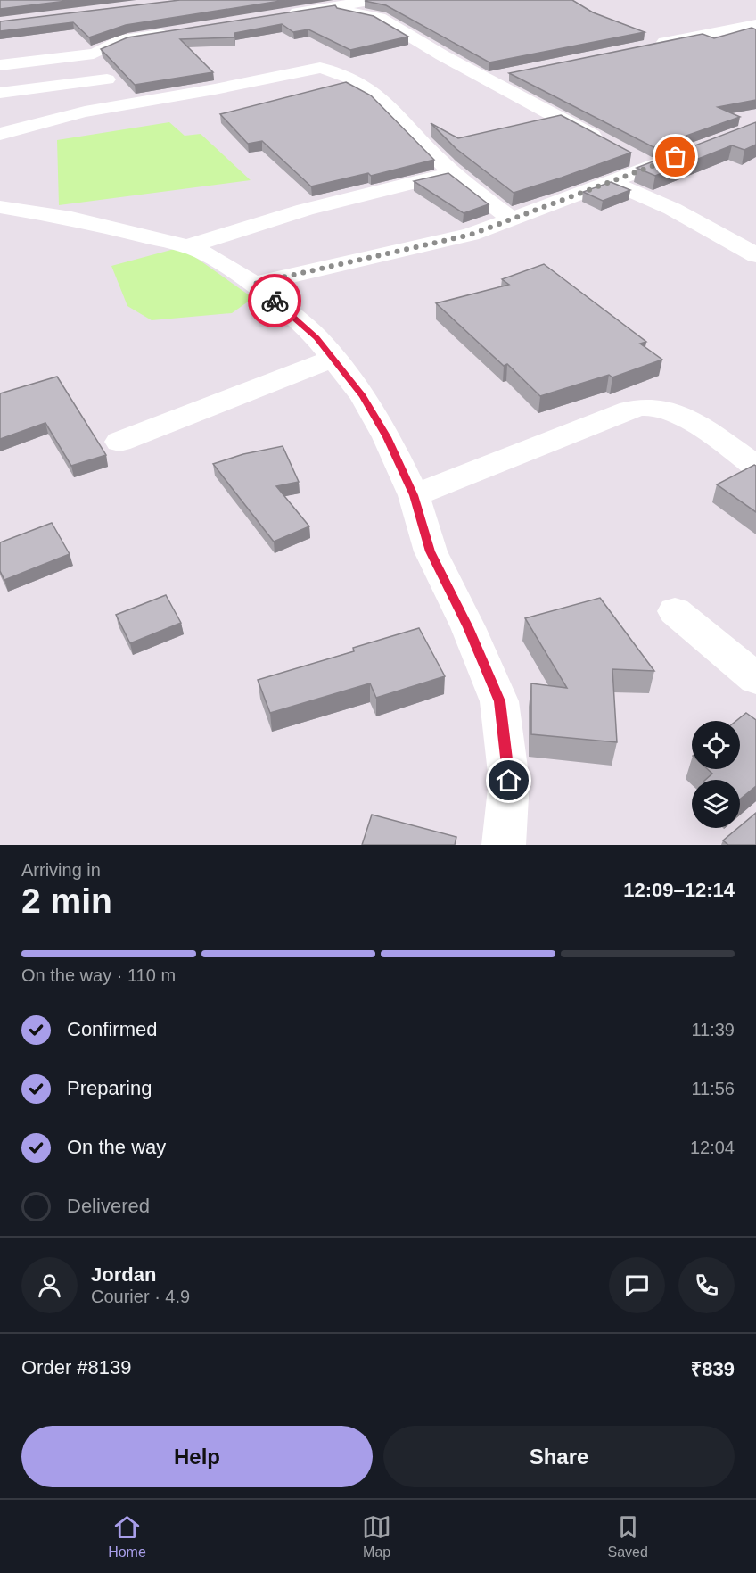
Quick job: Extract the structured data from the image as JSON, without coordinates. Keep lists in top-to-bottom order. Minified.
{"page":{"heading":["2 min","Arriving in","12:09–12:14"],"panel":["Jordan","Courier · 4.9","Order #8139","₹839"],"bar":"On the way · 110 m","list":[["Confirmed","11:39"],["Preparing","11:56"],["On the way","12:04"],"Delivered"],"buttons":["Help","Share"],"tabs":["Home","Map","Saved"]}}
